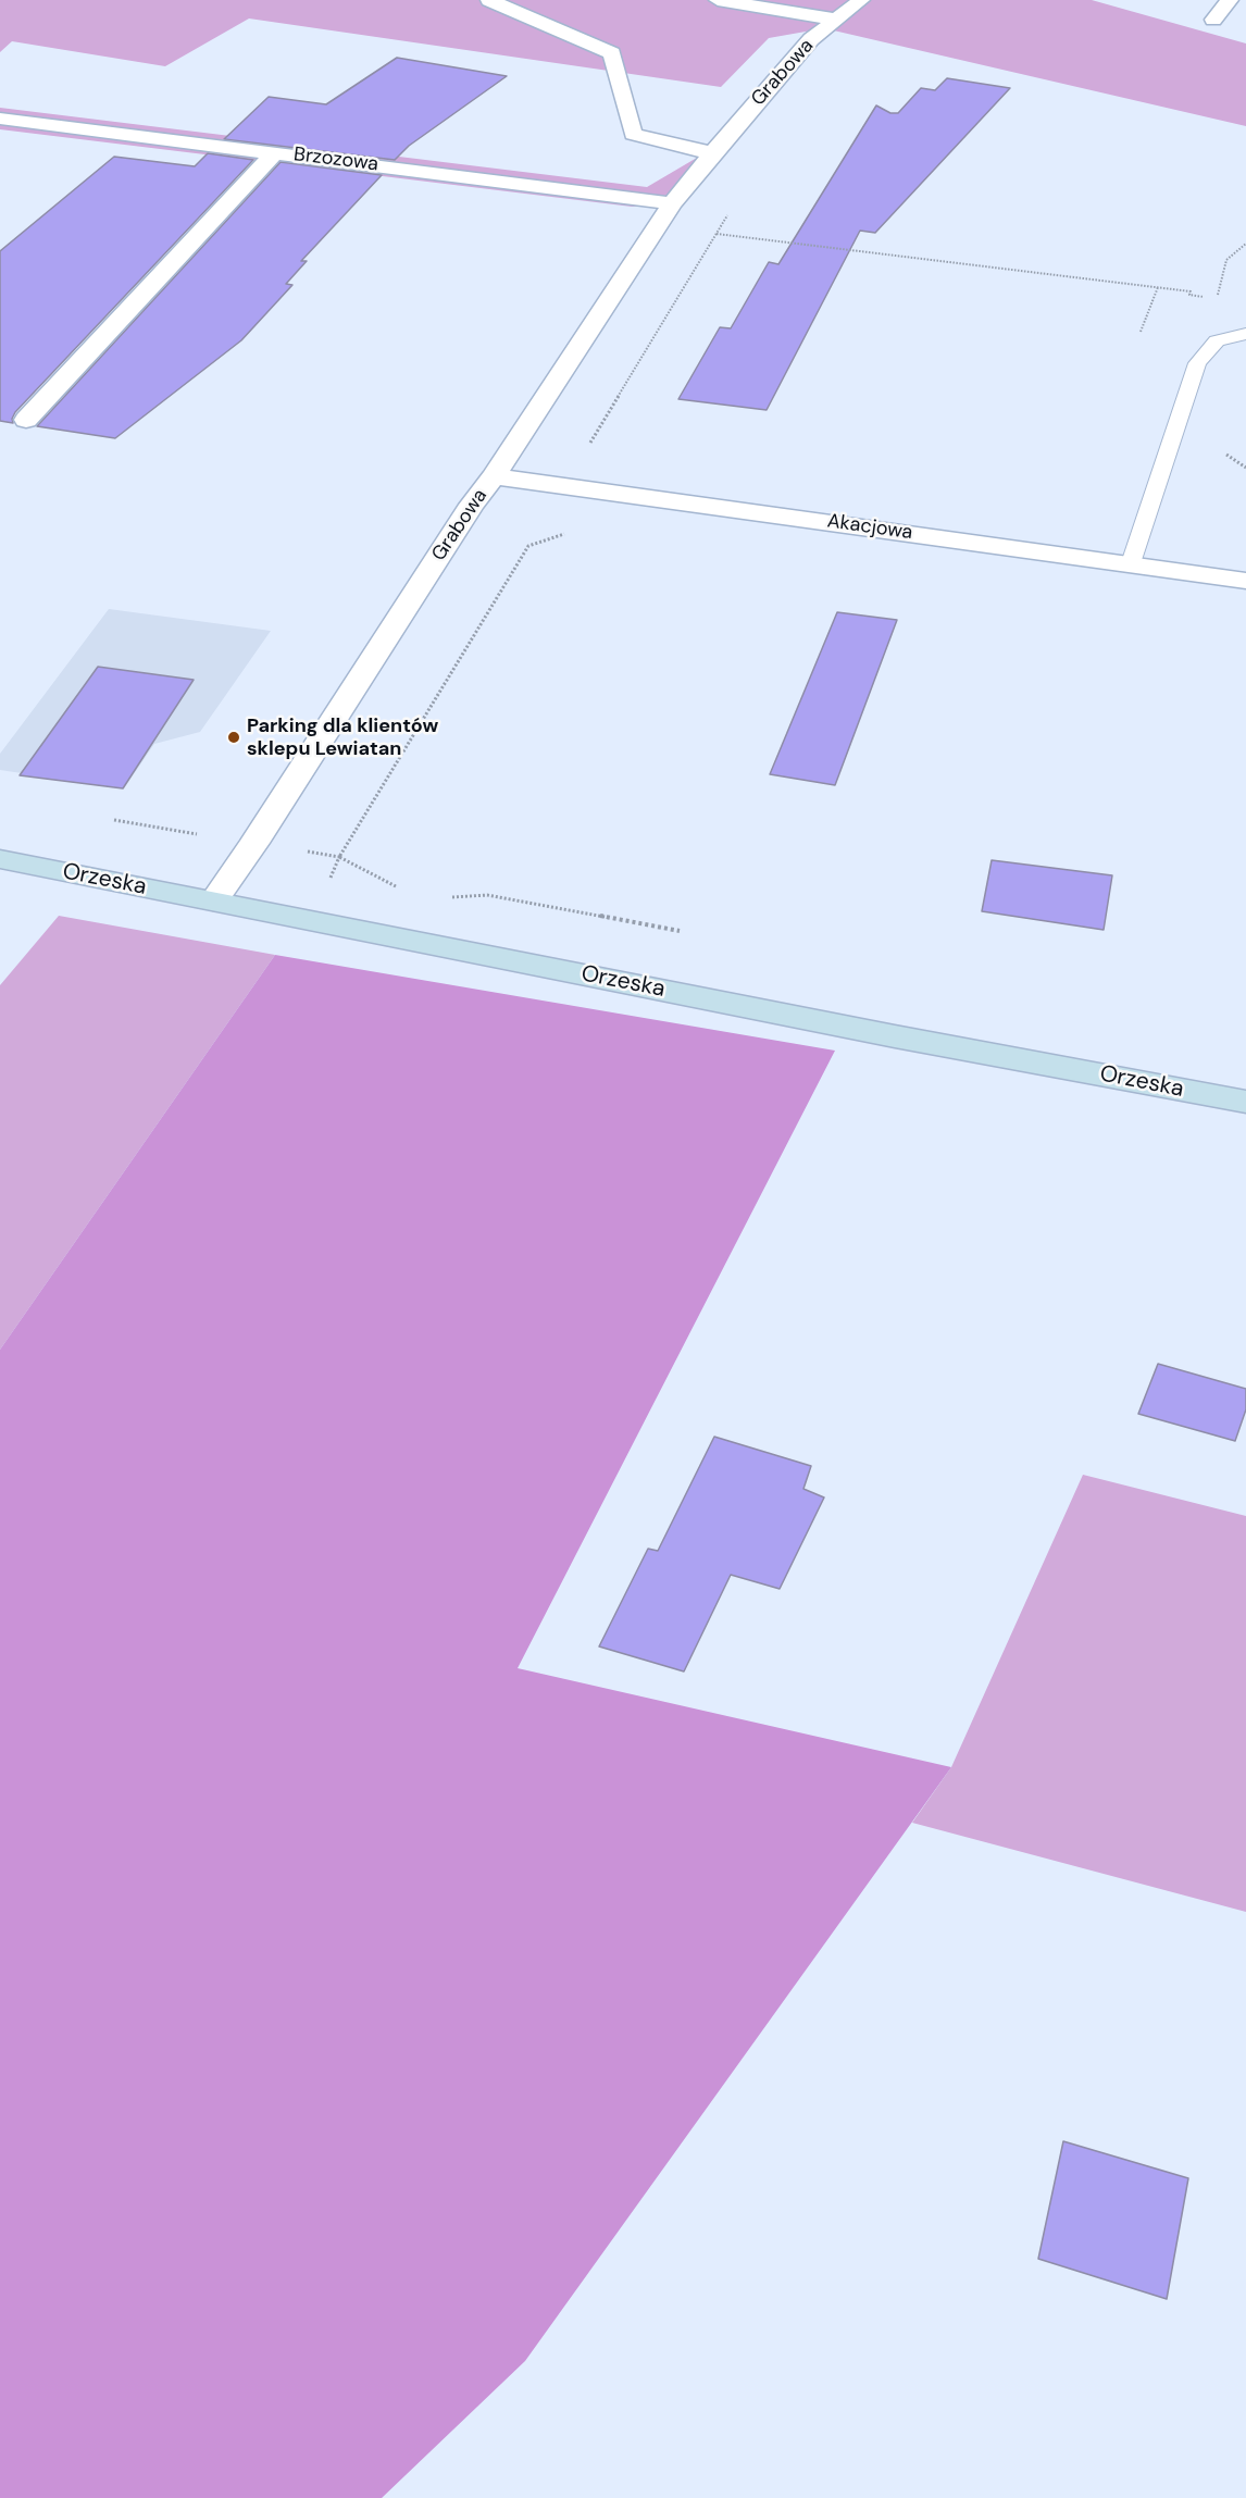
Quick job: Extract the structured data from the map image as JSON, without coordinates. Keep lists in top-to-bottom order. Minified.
{"streets":{"street":["Grabowa","Brzozowa","Akacjowa","Orzeska"]},"crossings":[["Grabowa","Brzozowa"],["Grabowa","Akacjowa"],["Grabowa","Orzeska"]],"places":["Parking dla klientów sklepu Lewiatan"]}
